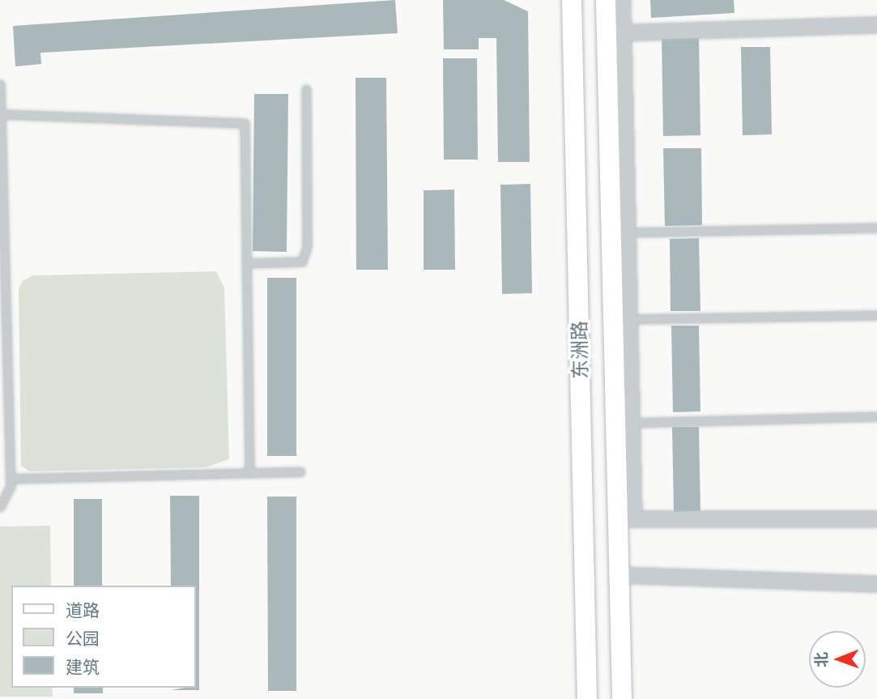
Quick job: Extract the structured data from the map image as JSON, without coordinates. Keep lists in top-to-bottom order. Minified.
{"streets":{"street":["东洲路"]},"legend":["道路","公园","建筑"],"north":"left"}
